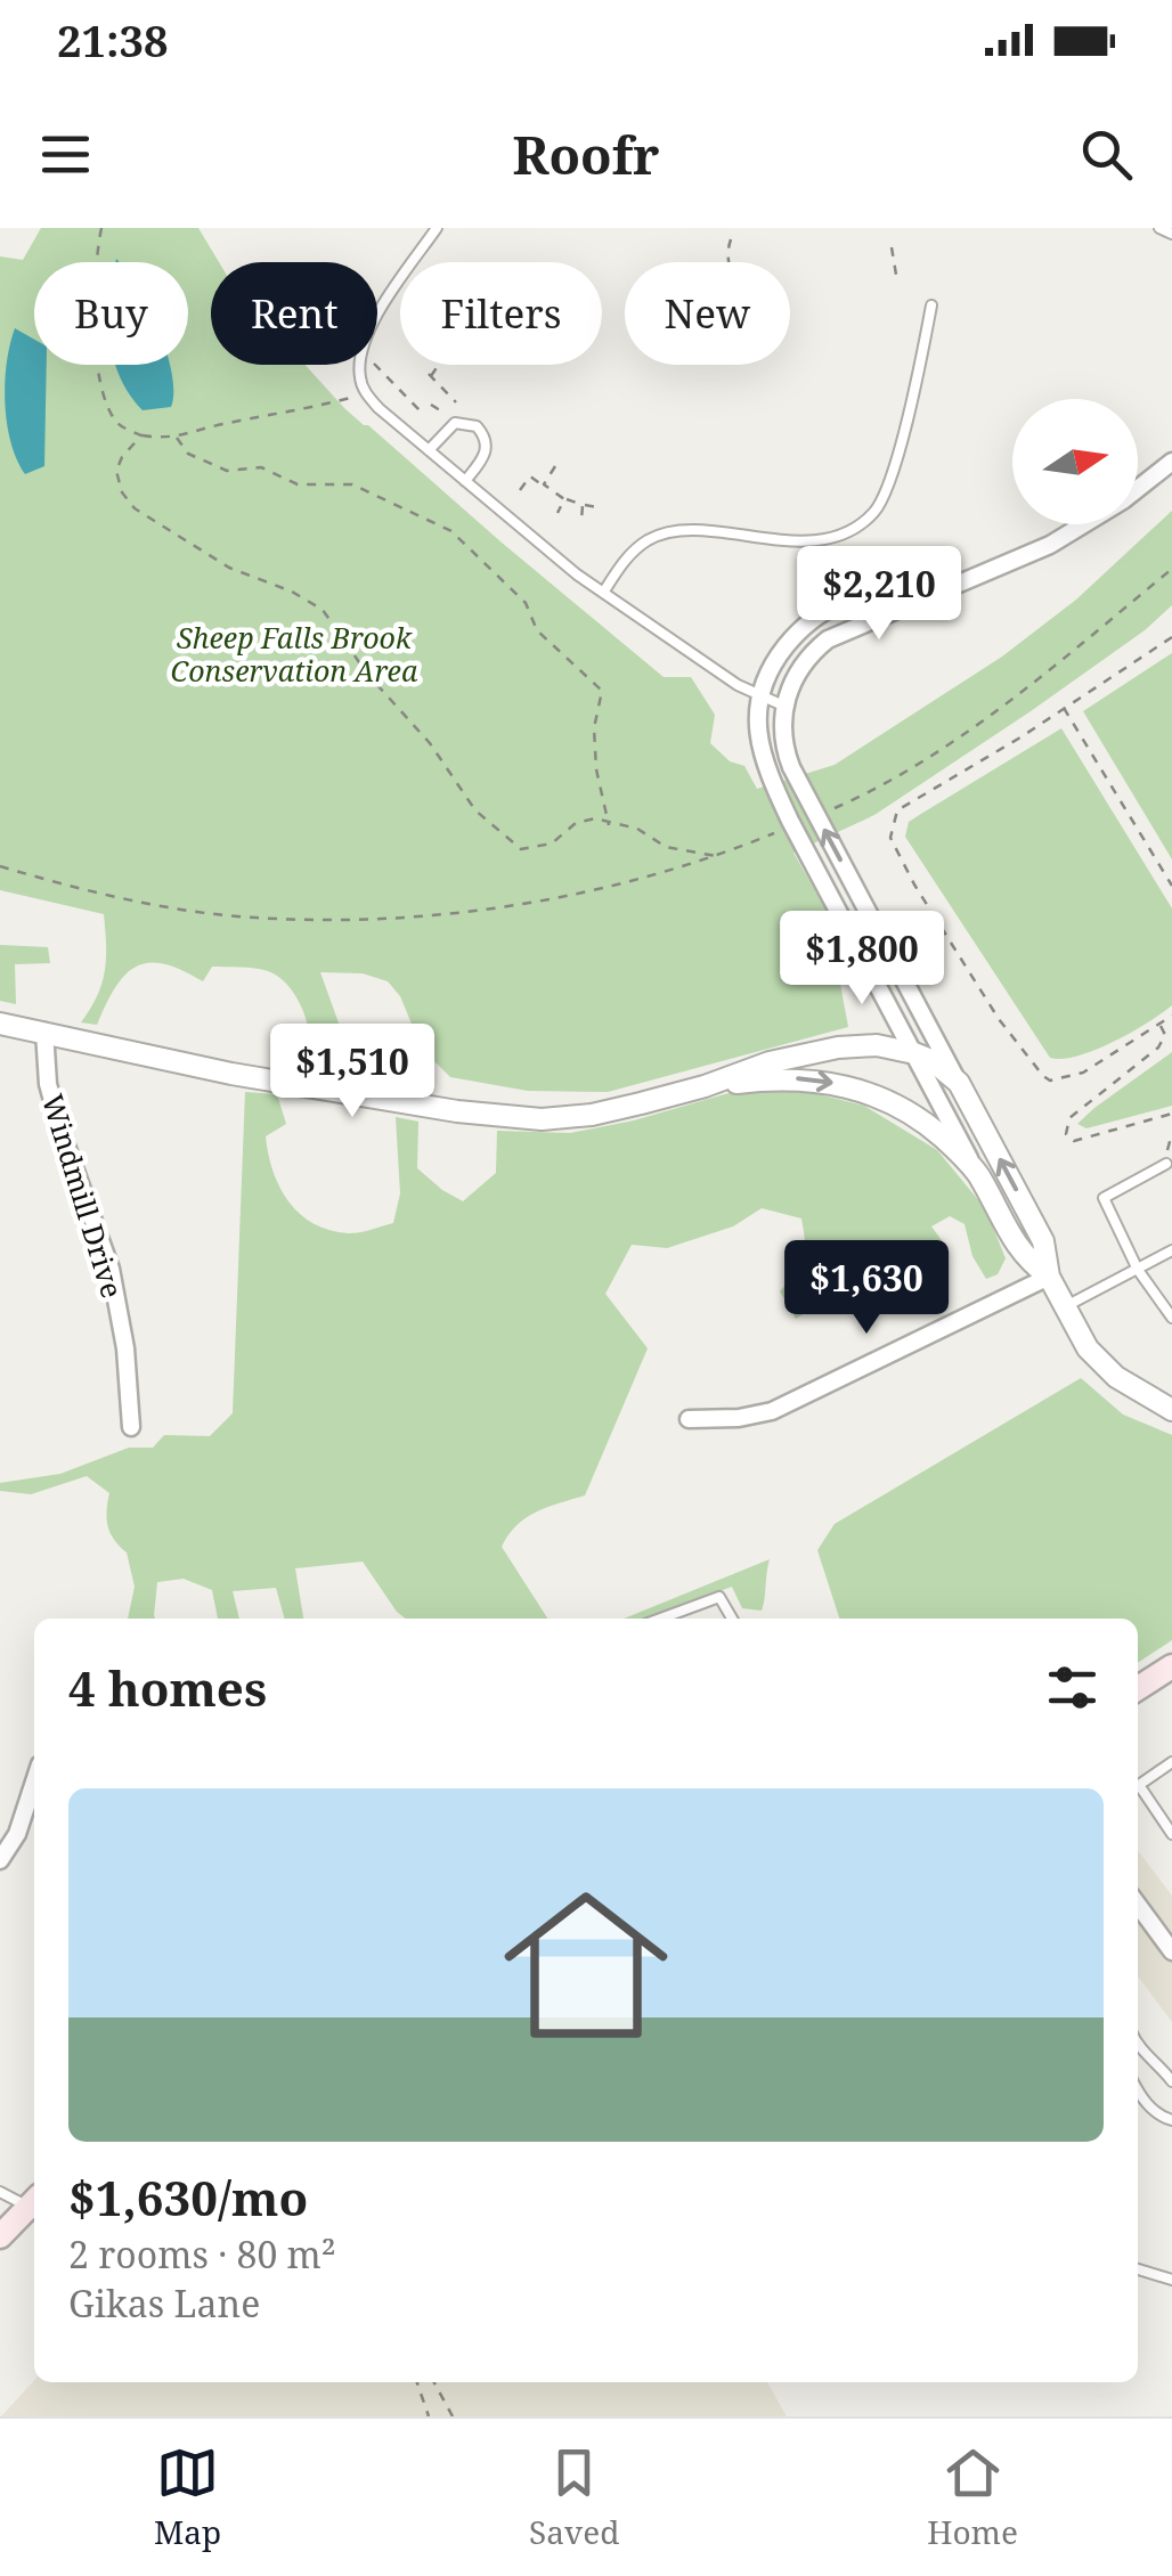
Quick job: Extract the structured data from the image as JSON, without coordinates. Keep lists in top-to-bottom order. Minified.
{"streets":{"street":["Windmill Drive"]},"parks":["Sheep Falls Brook Conservation Area"],"north":"right","page":{"status":"21:38","header":"Roofr","chip":["Buy","Rent","Filters","New"],"price":["$2,210","$1,800","$1,510","$1,630"],"heading":"4 homes","list":[{"name":"$1,630/mo","note":"2 rooms · 80 m² · Gikas Lane"}],"tabs":["Map","Saved","Home"]}}
